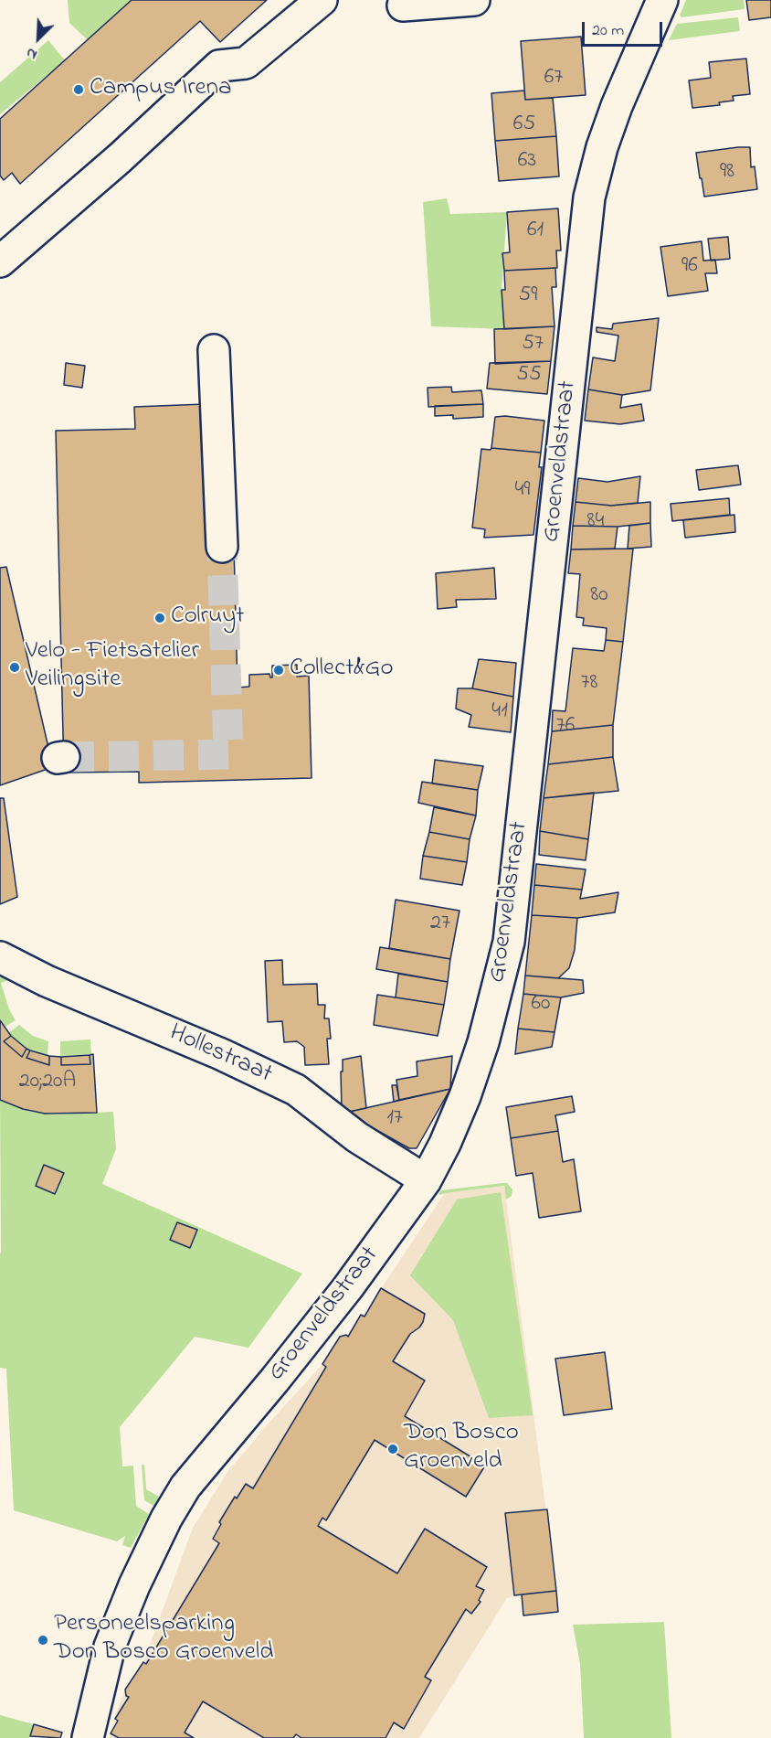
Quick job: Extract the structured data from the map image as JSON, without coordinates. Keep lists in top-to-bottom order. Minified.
{"streets":{"street":["Groenveldstraat","Hollestraat"]},"crossings":[["Groenveldstraat","Hollestraat"]],"places":["Campus Irena","Colruyt","Velo - Fietsatelier Veilingsite","Collect&Go","Don Bosco Groenveld","Personeelsparking Don Bosco Groenveld"],"house_numbers":["67","65","63","98","61","96","59","57","55","49","84","80","78","41","76","27","60","20;20A","17"],"scale_bar":"20 m","north":"bottom left"}
